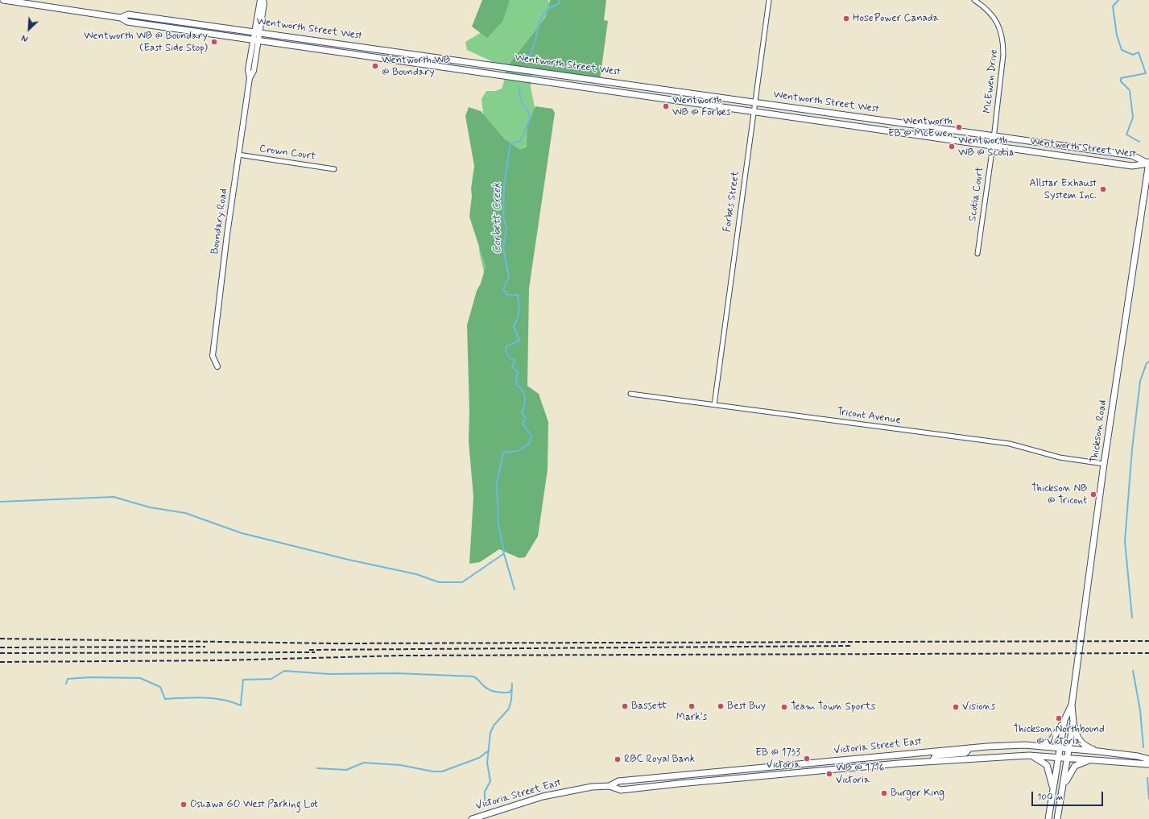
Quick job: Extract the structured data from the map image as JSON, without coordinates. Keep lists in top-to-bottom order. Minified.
{"streets":{"main road":["Wentworth Street West","Thickson Road","Victoria Street East"],"street":["McEwen Drive","Crown Court","Scotia Court","Forbes Street","Boundary Road","Tricont Avenue"]},"crossings":[["Wentworth Street West","McEwen Drive"],["Wentworth Street West","Scotia Court"],["Wentworth Street West","Forbes Street"],["Wentworth Street West","Boundary Road"],["Wentworth Street West","Thickson Road"],["McEwen Drive","Scotia Court"],["Crown Court","Boundary Road"],["Forbes Street","Tricont Avenue"],["Tricont Avenue","Thickson Road"],["Thickson Road","Victoria Street East"]],"water":["Corbett Creek"],"places":["HosePower Canada","Wentworth WB @ Boundary (East Side Stop)","Wentworth WB @ Boundary","Wentworth WB @ Forbes","Wentworth EB @ McEwen","Wentworth WB @ Scotia","Allstar Exhaust System Inc.","Thickson NB @ Tricont","Bassett","Mark's","Best Buy","Team Town Sports","Visions","Thickson Northbound @ Victoria","EB @ 1733 Victoria","RBC Royal Bank","WB @ 1716 Victoria","Burger King","Oshawa GO West Parking Lot"],"scale_bar":"100 m","north":"bottom left"}
